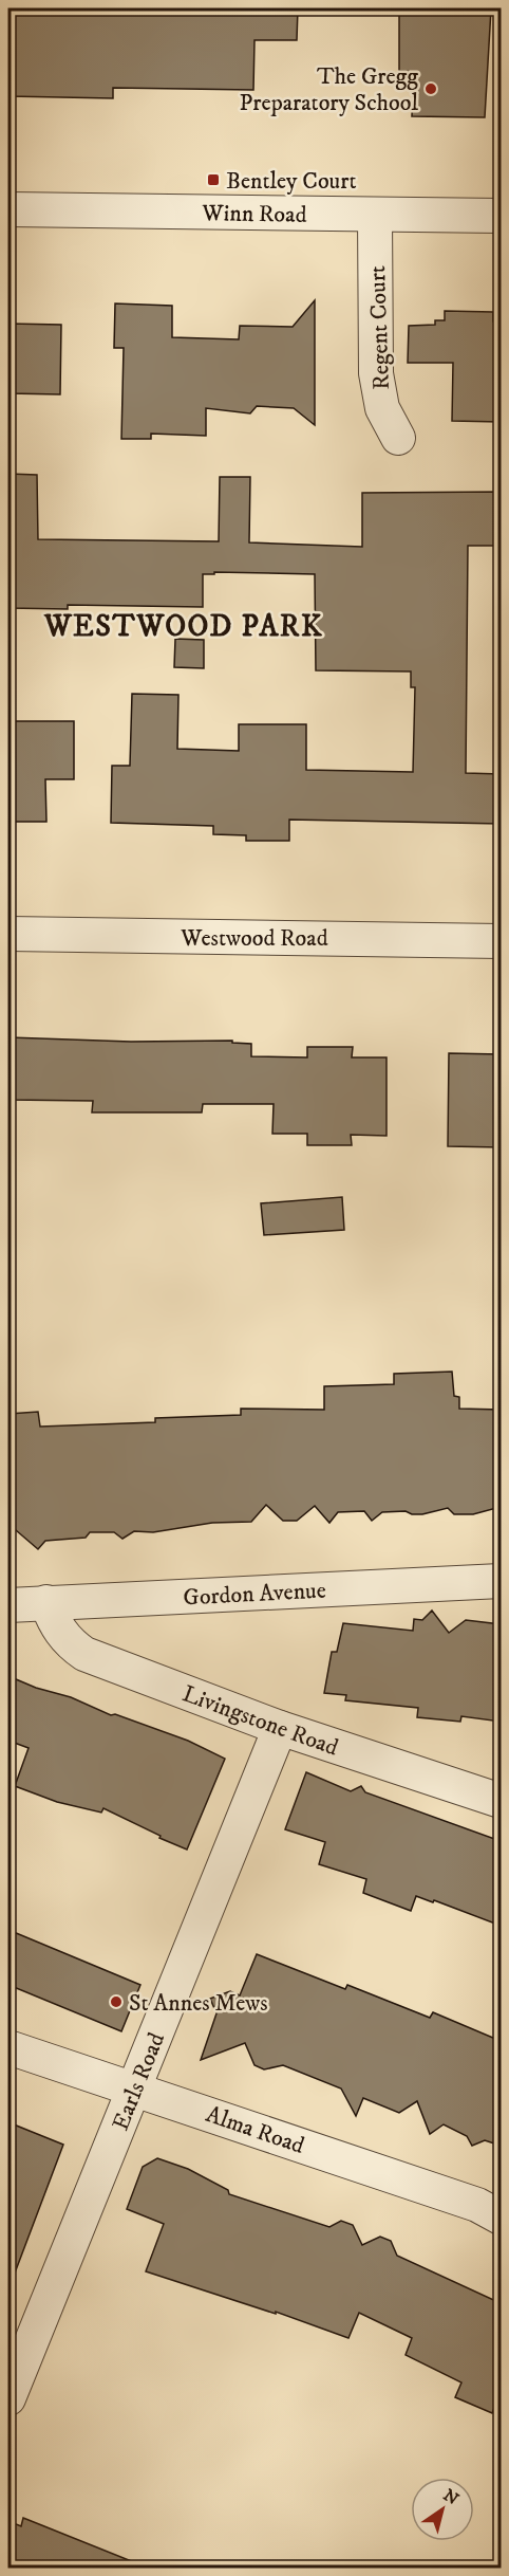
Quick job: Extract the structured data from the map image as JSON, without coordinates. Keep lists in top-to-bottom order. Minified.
{"streets":{"street":["Winn Road","Regent Court","Westwood Road","Gordon Avenue","Livingstone Road","Earls Road","Alma Road"]},"crossings":[["Winn Road","Regent Court"],["Gordon Avenue","Livingstone Road"],["Livingstone Road","Earls Road"],["Earls Road","Alma Road"]],"districts":["WESTWOOD PARK"],"places":{"other":["The Gregg Preparatory School","St Annes Mews"],"transit":["Bentley Court"]},"north":"top right"}
